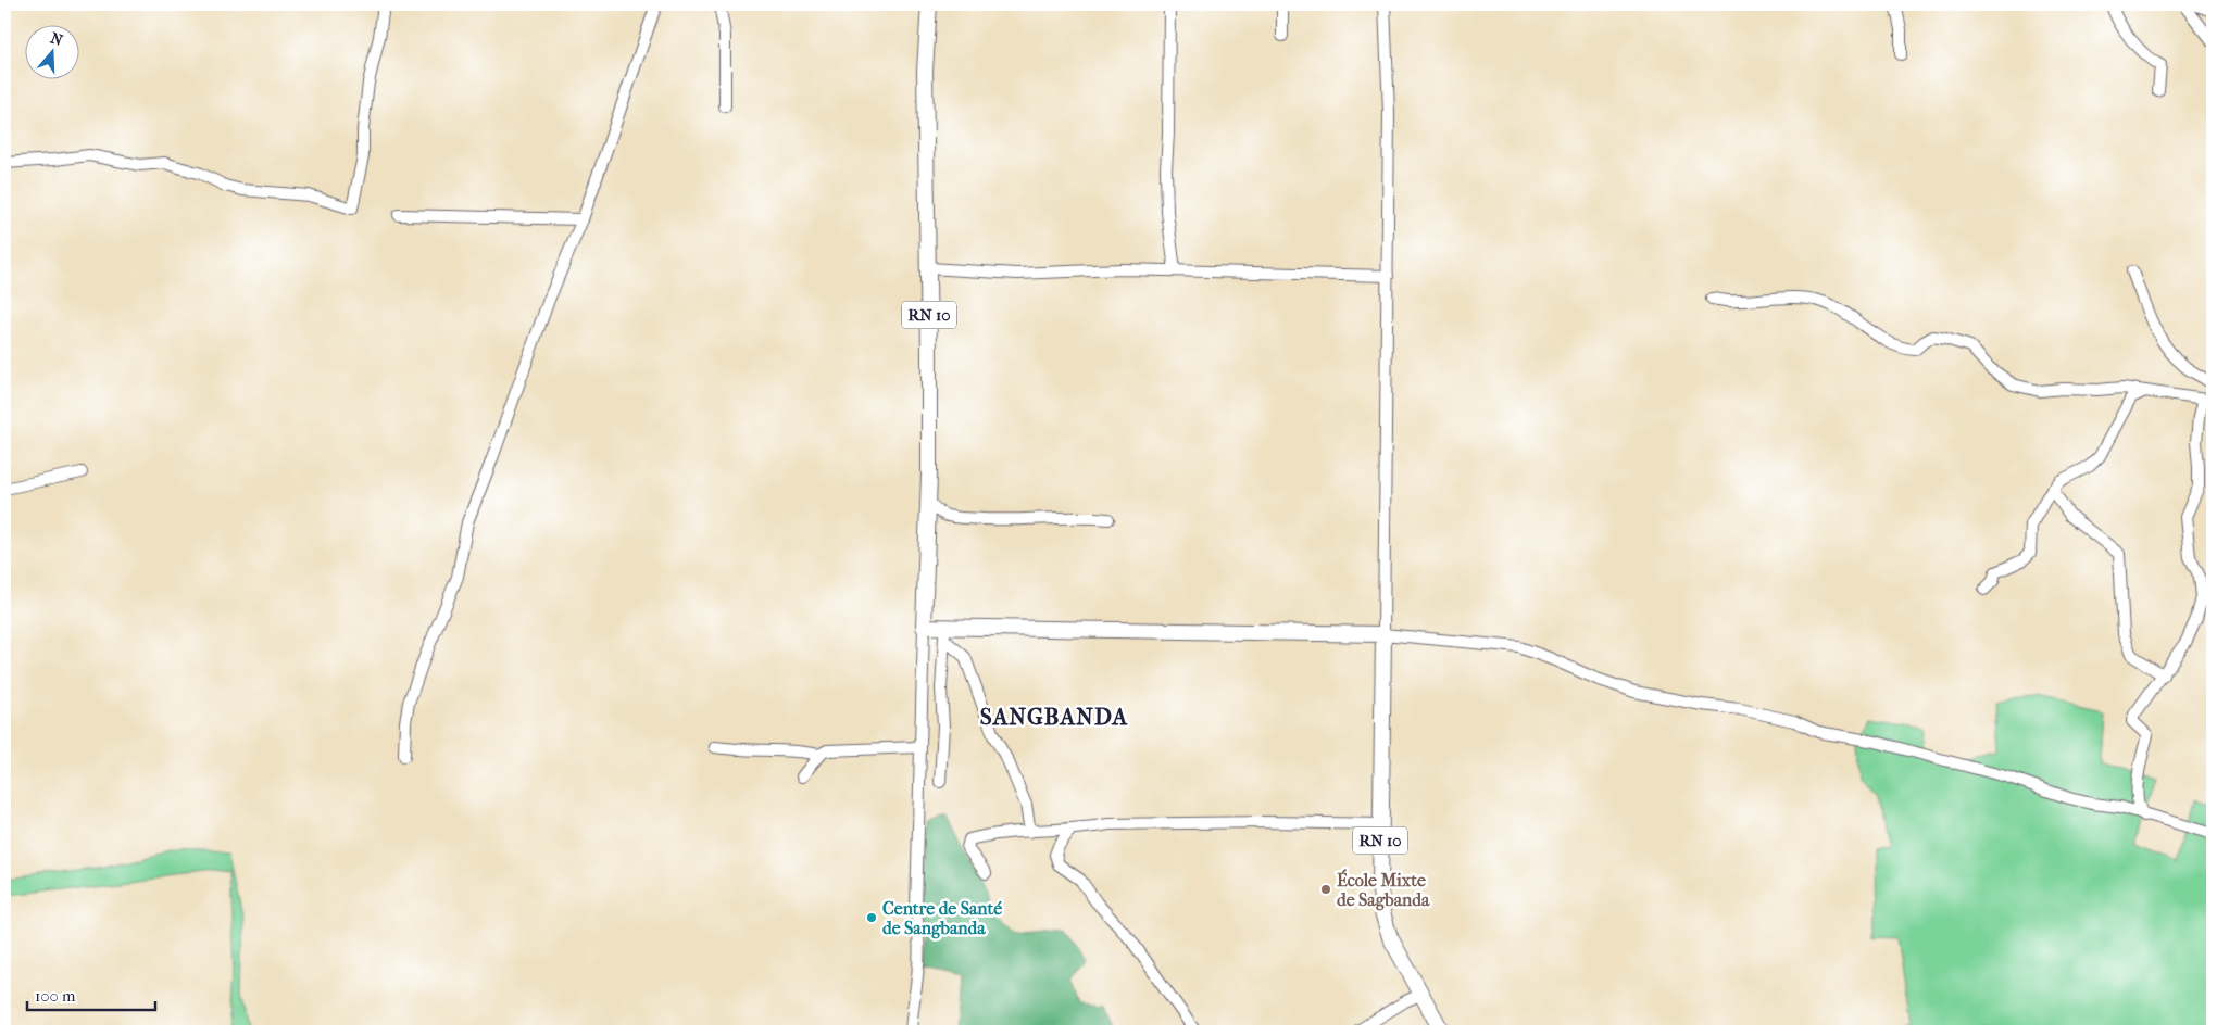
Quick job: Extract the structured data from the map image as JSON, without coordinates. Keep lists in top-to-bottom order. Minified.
{"streets":{"main road":["RN 10"]},"districts":["SANGBANDA"],"places":["École Mixte de Sagbanda","Centre de Santé de Sangbanda"],"scale_bar":"100 m","north":"top"}
